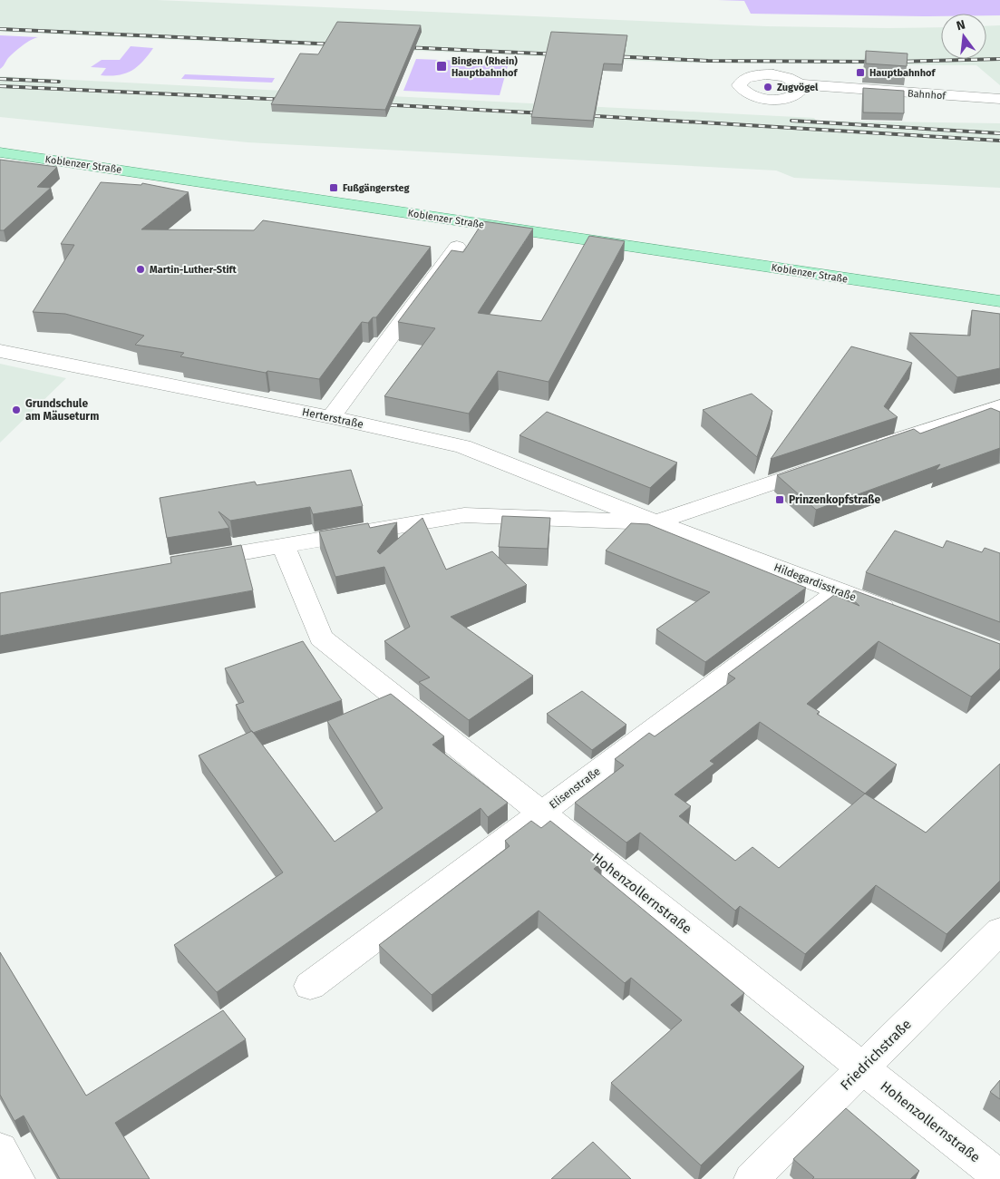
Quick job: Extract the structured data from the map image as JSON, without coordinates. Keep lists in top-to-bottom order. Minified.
{"streets":{"main road":["Koblenzer Straße"],"street":["Bahnhof","Herterstraße","Hildegardisstraße","Elisenstraße","Hohenzollernstraße","Friedrichstraße"]},"crossings":[["Herterstraße","Hildegardisstraße"],["Hildegardisstraße","Elisenstraße"],["Elisenstraße","Hohenzollernstraße"],["Hohenzollernstraße","Friedrichstraße"]],"places":{"transit":["Bingen (Rhein) Hauptbahnhof","Hauptbahnhof","Fußgängersteg","Prinzenkopfstraße"],"other":["Zugvögel","Martin-Luther-Stift","Grundschule am Mäuseturm"]},"north":"top"}
